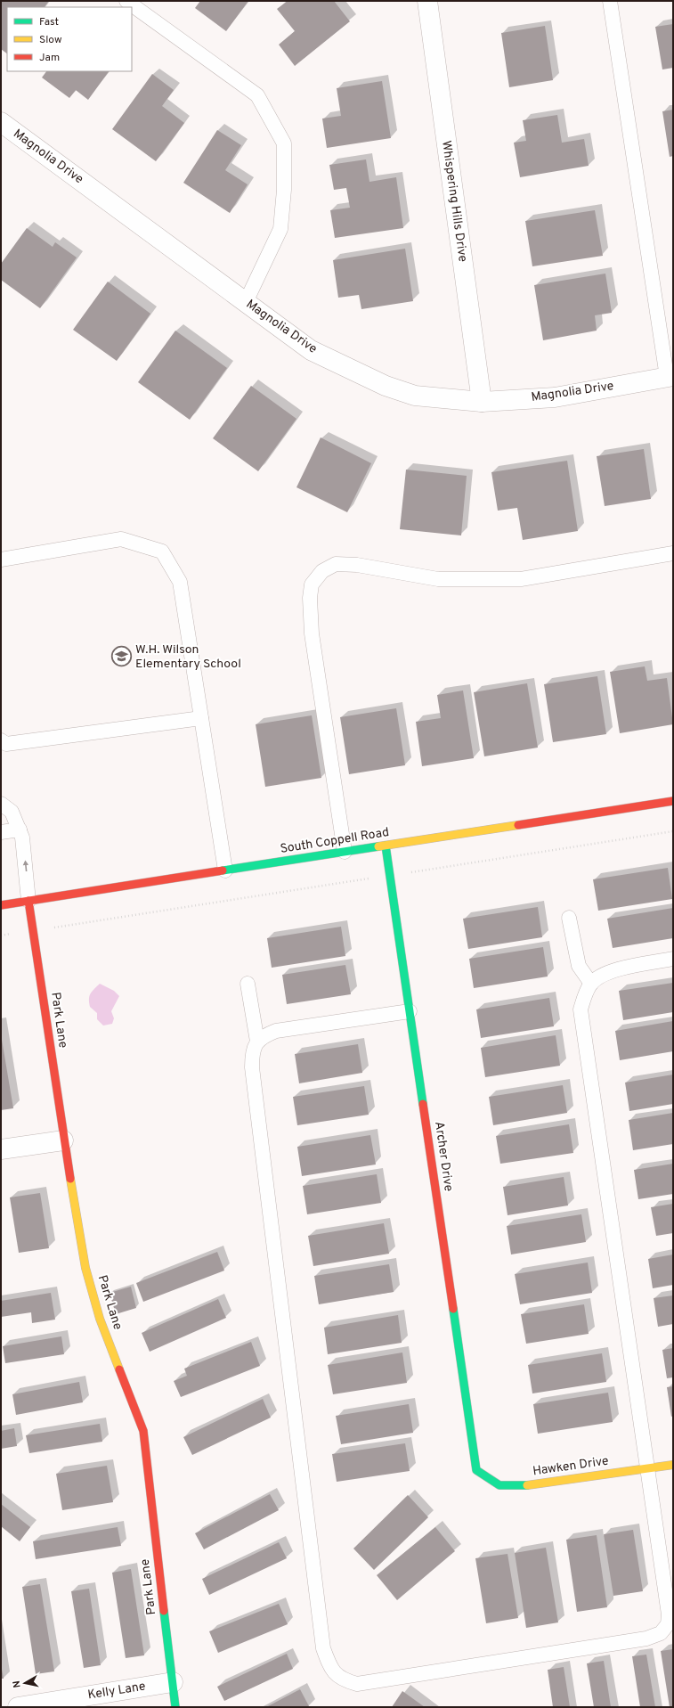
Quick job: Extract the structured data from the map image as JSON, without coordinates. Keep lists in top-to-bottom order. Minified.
{"streets":{"street":["Magnolia Drive","Whispering Hills Drive","South Coppell Road","Park Lane","Archer Drive","Hawken Drive","Kelly Lane"]},"crossings":[["Magnolia Drive","Whispering Hills Drive"],["South Coppell Road","Park Lane"],["South Coppell Road","Archer Drive"],["Park Lane","Kelly Lane"],["Archer Drive","Hawken Drive"]],"places":{"school or university":["W.H. Wilson Elementary School"]},"legend":["Fast","Slow","Jam"],"north":"left"}
